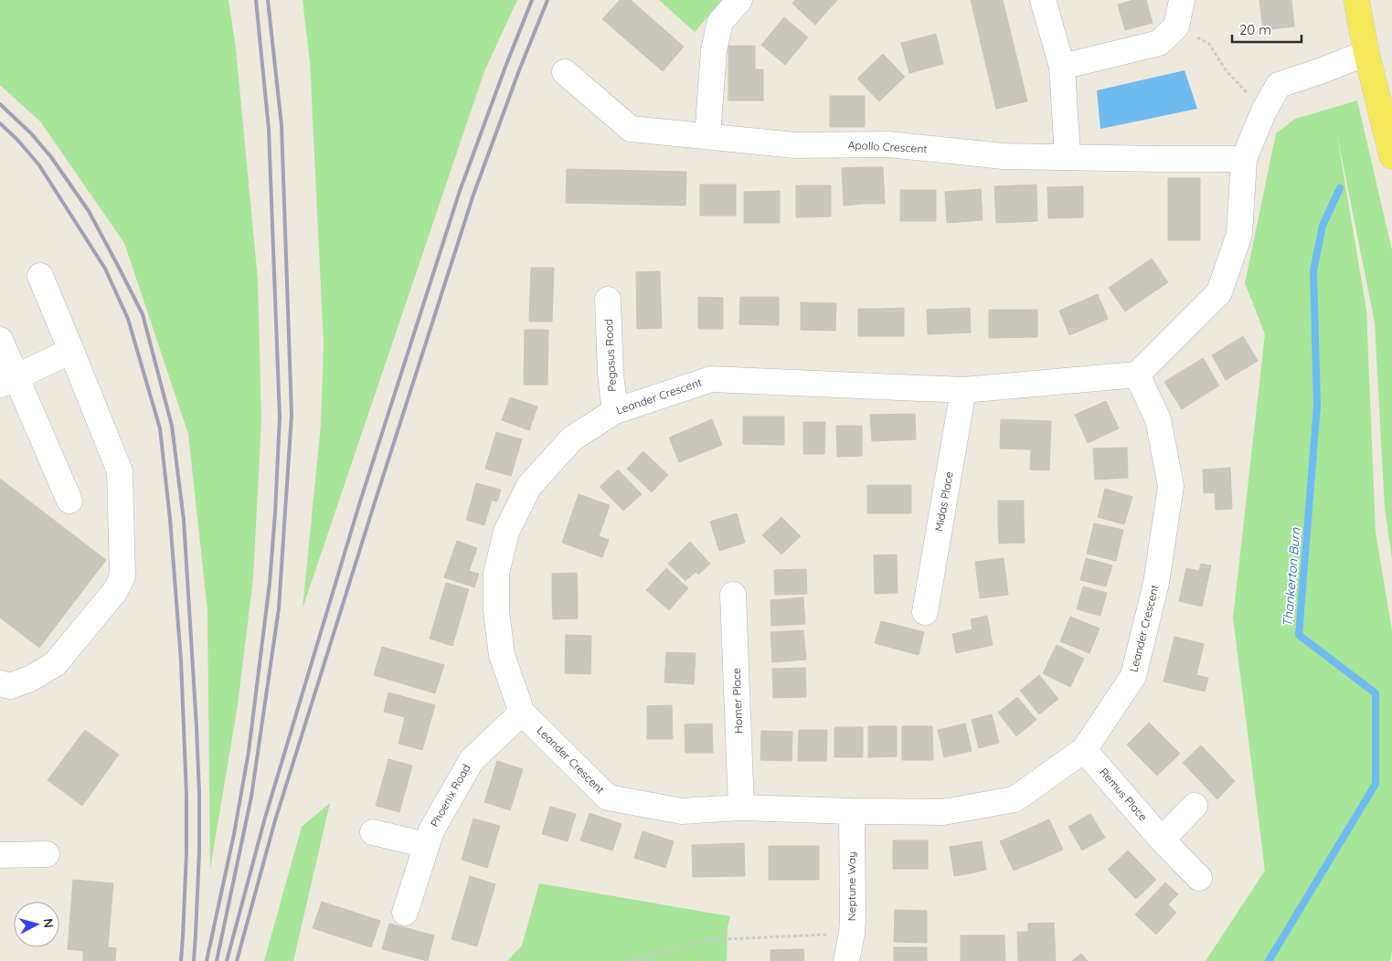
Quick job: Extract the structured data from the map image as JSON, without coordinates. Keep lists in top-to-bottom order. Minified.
{"streets":{"street":["Apollo Crescent","Pegasus Road","Leander Crescent","Midas Place","Homer Place","Remus Place","Phoenix Road","Neptune Way"]},"crossings":[["Pegasus Road","Leander Crescent"],["Leander Crescent","Midas Place"],["Leander Crescent","Homer Place"],["Leander Crescent","Remus Place"],["Leander Crescent","Phoenix Road"],["Leander Crescent","Neptune Way"]],"water":["Thankerton Burn"],"scale_bar":"20 m","north":"right"}
